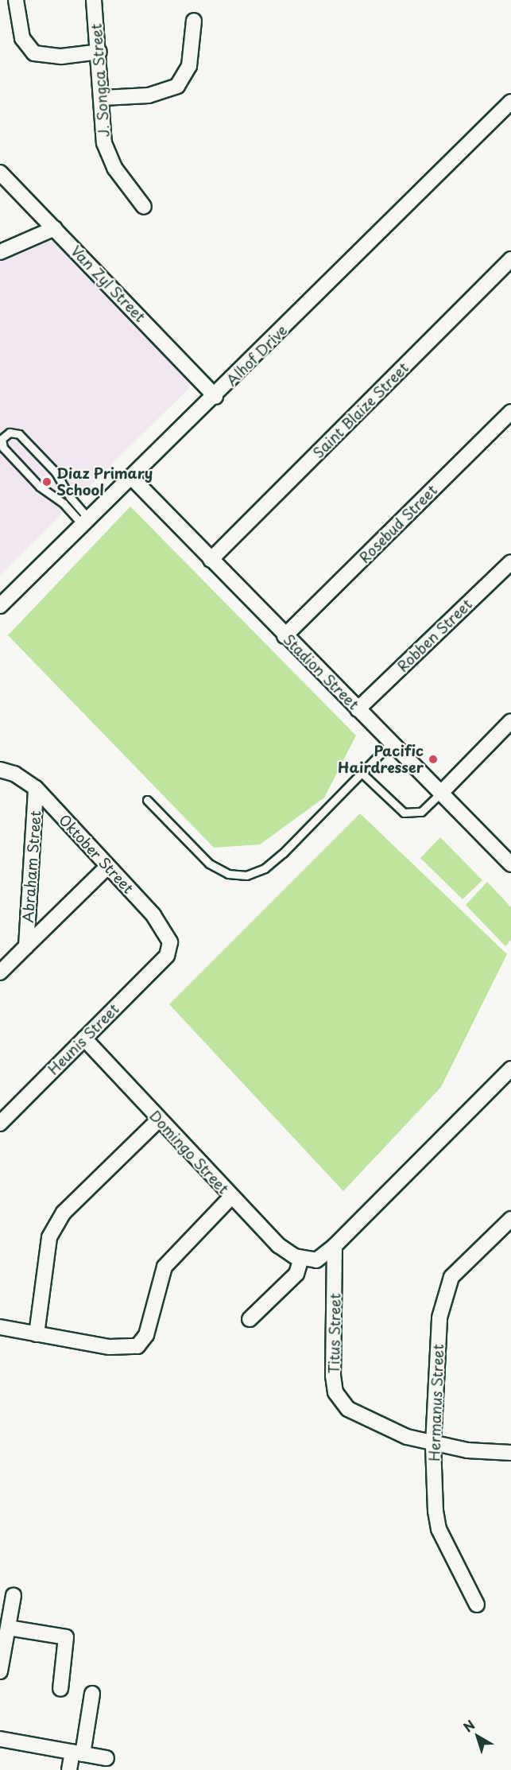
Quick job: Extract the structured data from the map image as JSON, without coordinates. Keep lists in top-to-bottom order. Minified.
{"streets":{"street":["J. Songca Street","Van Zyl Street","Alhof Drive","Saint Blaize Street","Rosebud Street","Robben Street","Stadion Street","Oktober Street","Abraham Street","Heunis Street","Domingo Street","Titus Street","Hermanus Street"]},"crossings":[["Van Zyl Street","Alhof Drive"],["Alhof Drive","Stadion Street"],["Saint Blaize Street","Stadion Street"],["Rosebud Street","Stadion Street"],["Robben Street","Stadion Street"],["Oktober Street","Abraham Street"],["Oktober Street","Heunis Street"],["Heunis Street","Domingo Street"],["Titus Street","Hermanus Street"]],"places":["Diaz Primary School","Pacific Hairdresser"],"north":"top left"}
